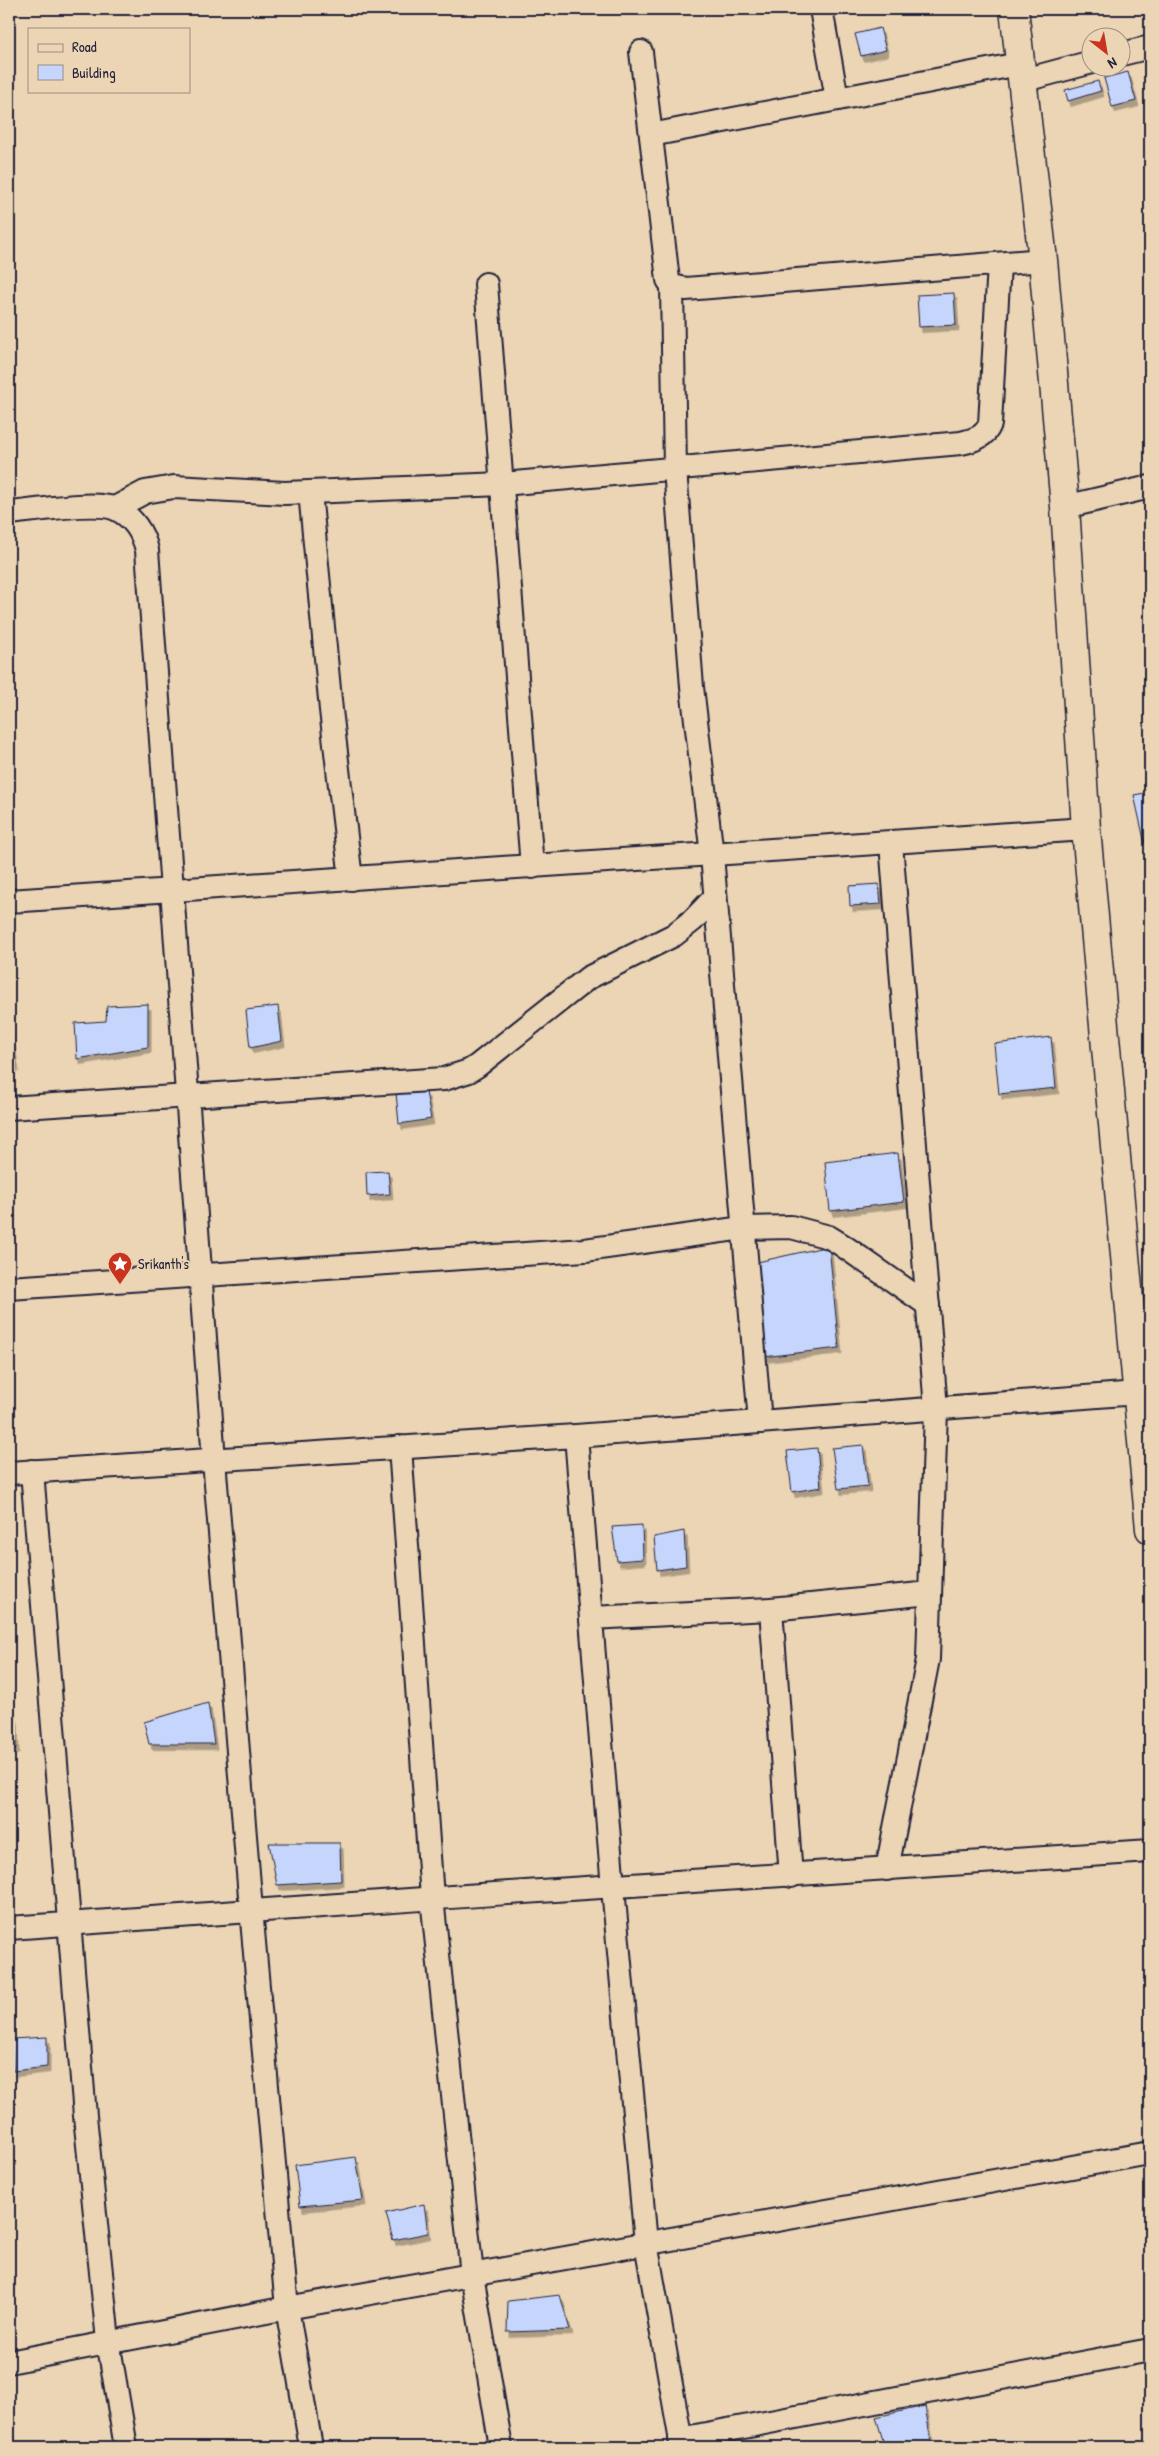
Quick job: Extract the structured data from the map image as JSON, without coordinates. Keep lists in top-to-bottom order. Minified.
{"places":{"place":["Srikanth's"]},"legend":["Road","Building"],"north":"bottom right"}
